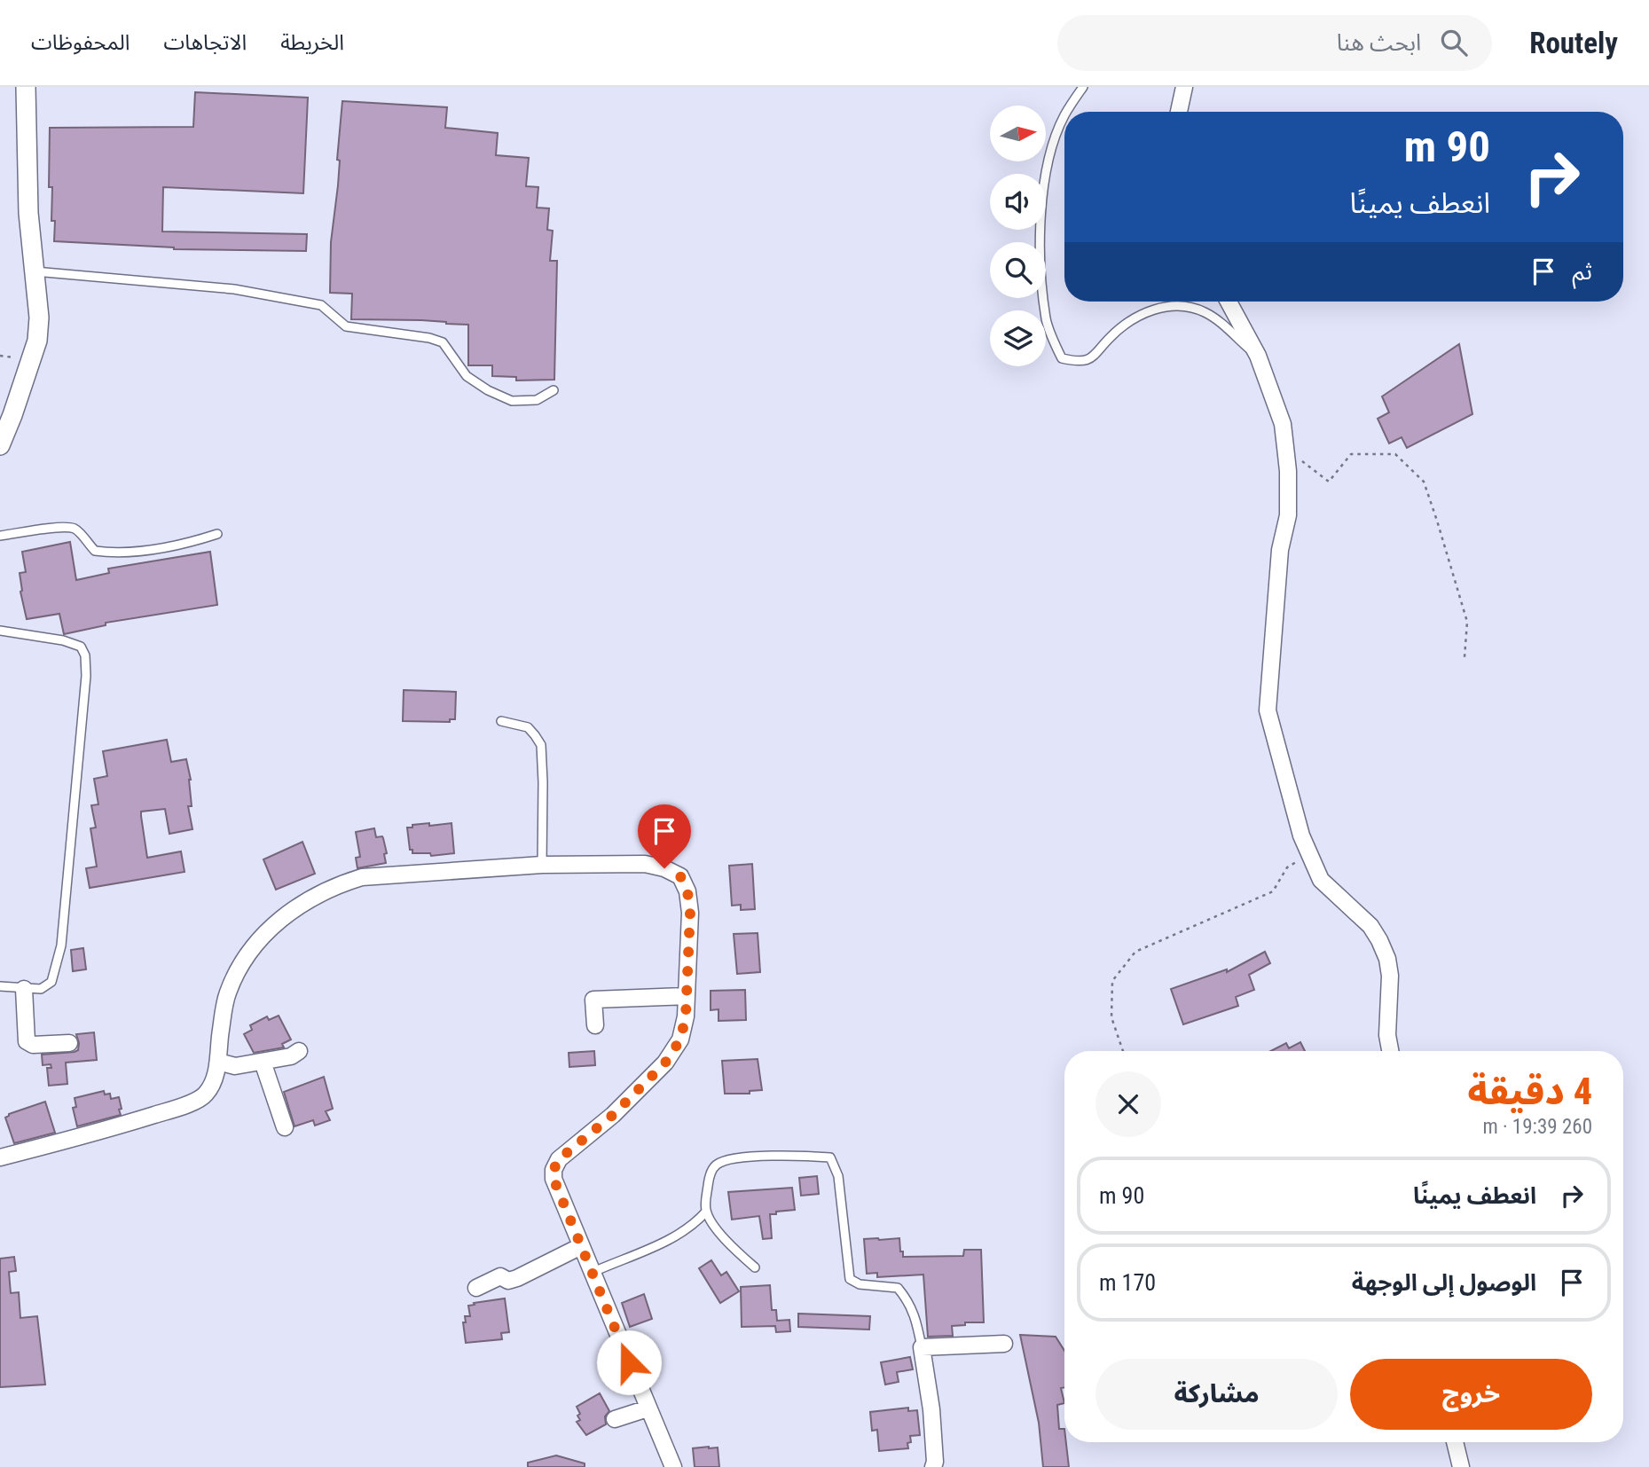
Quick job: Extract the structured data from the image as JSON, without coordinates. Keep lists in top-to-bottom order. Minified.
{"north":"right","page":{"header":"Routely","search":"ابحث هنا","nav":["الخريطة","الاتجاهات","المحفوظات"],"turn":["90 m","انعطف يمينًا"],"then":"ثم","heading":["4 دقيقة","260 m · 19:39"],"list":[{"name":"انعطف يمينًا","value":"90 m"},{"name":"الوصول إلى الوجهة","value":"170 m"}],"buttons":["خروج","مشاركة"]}}
